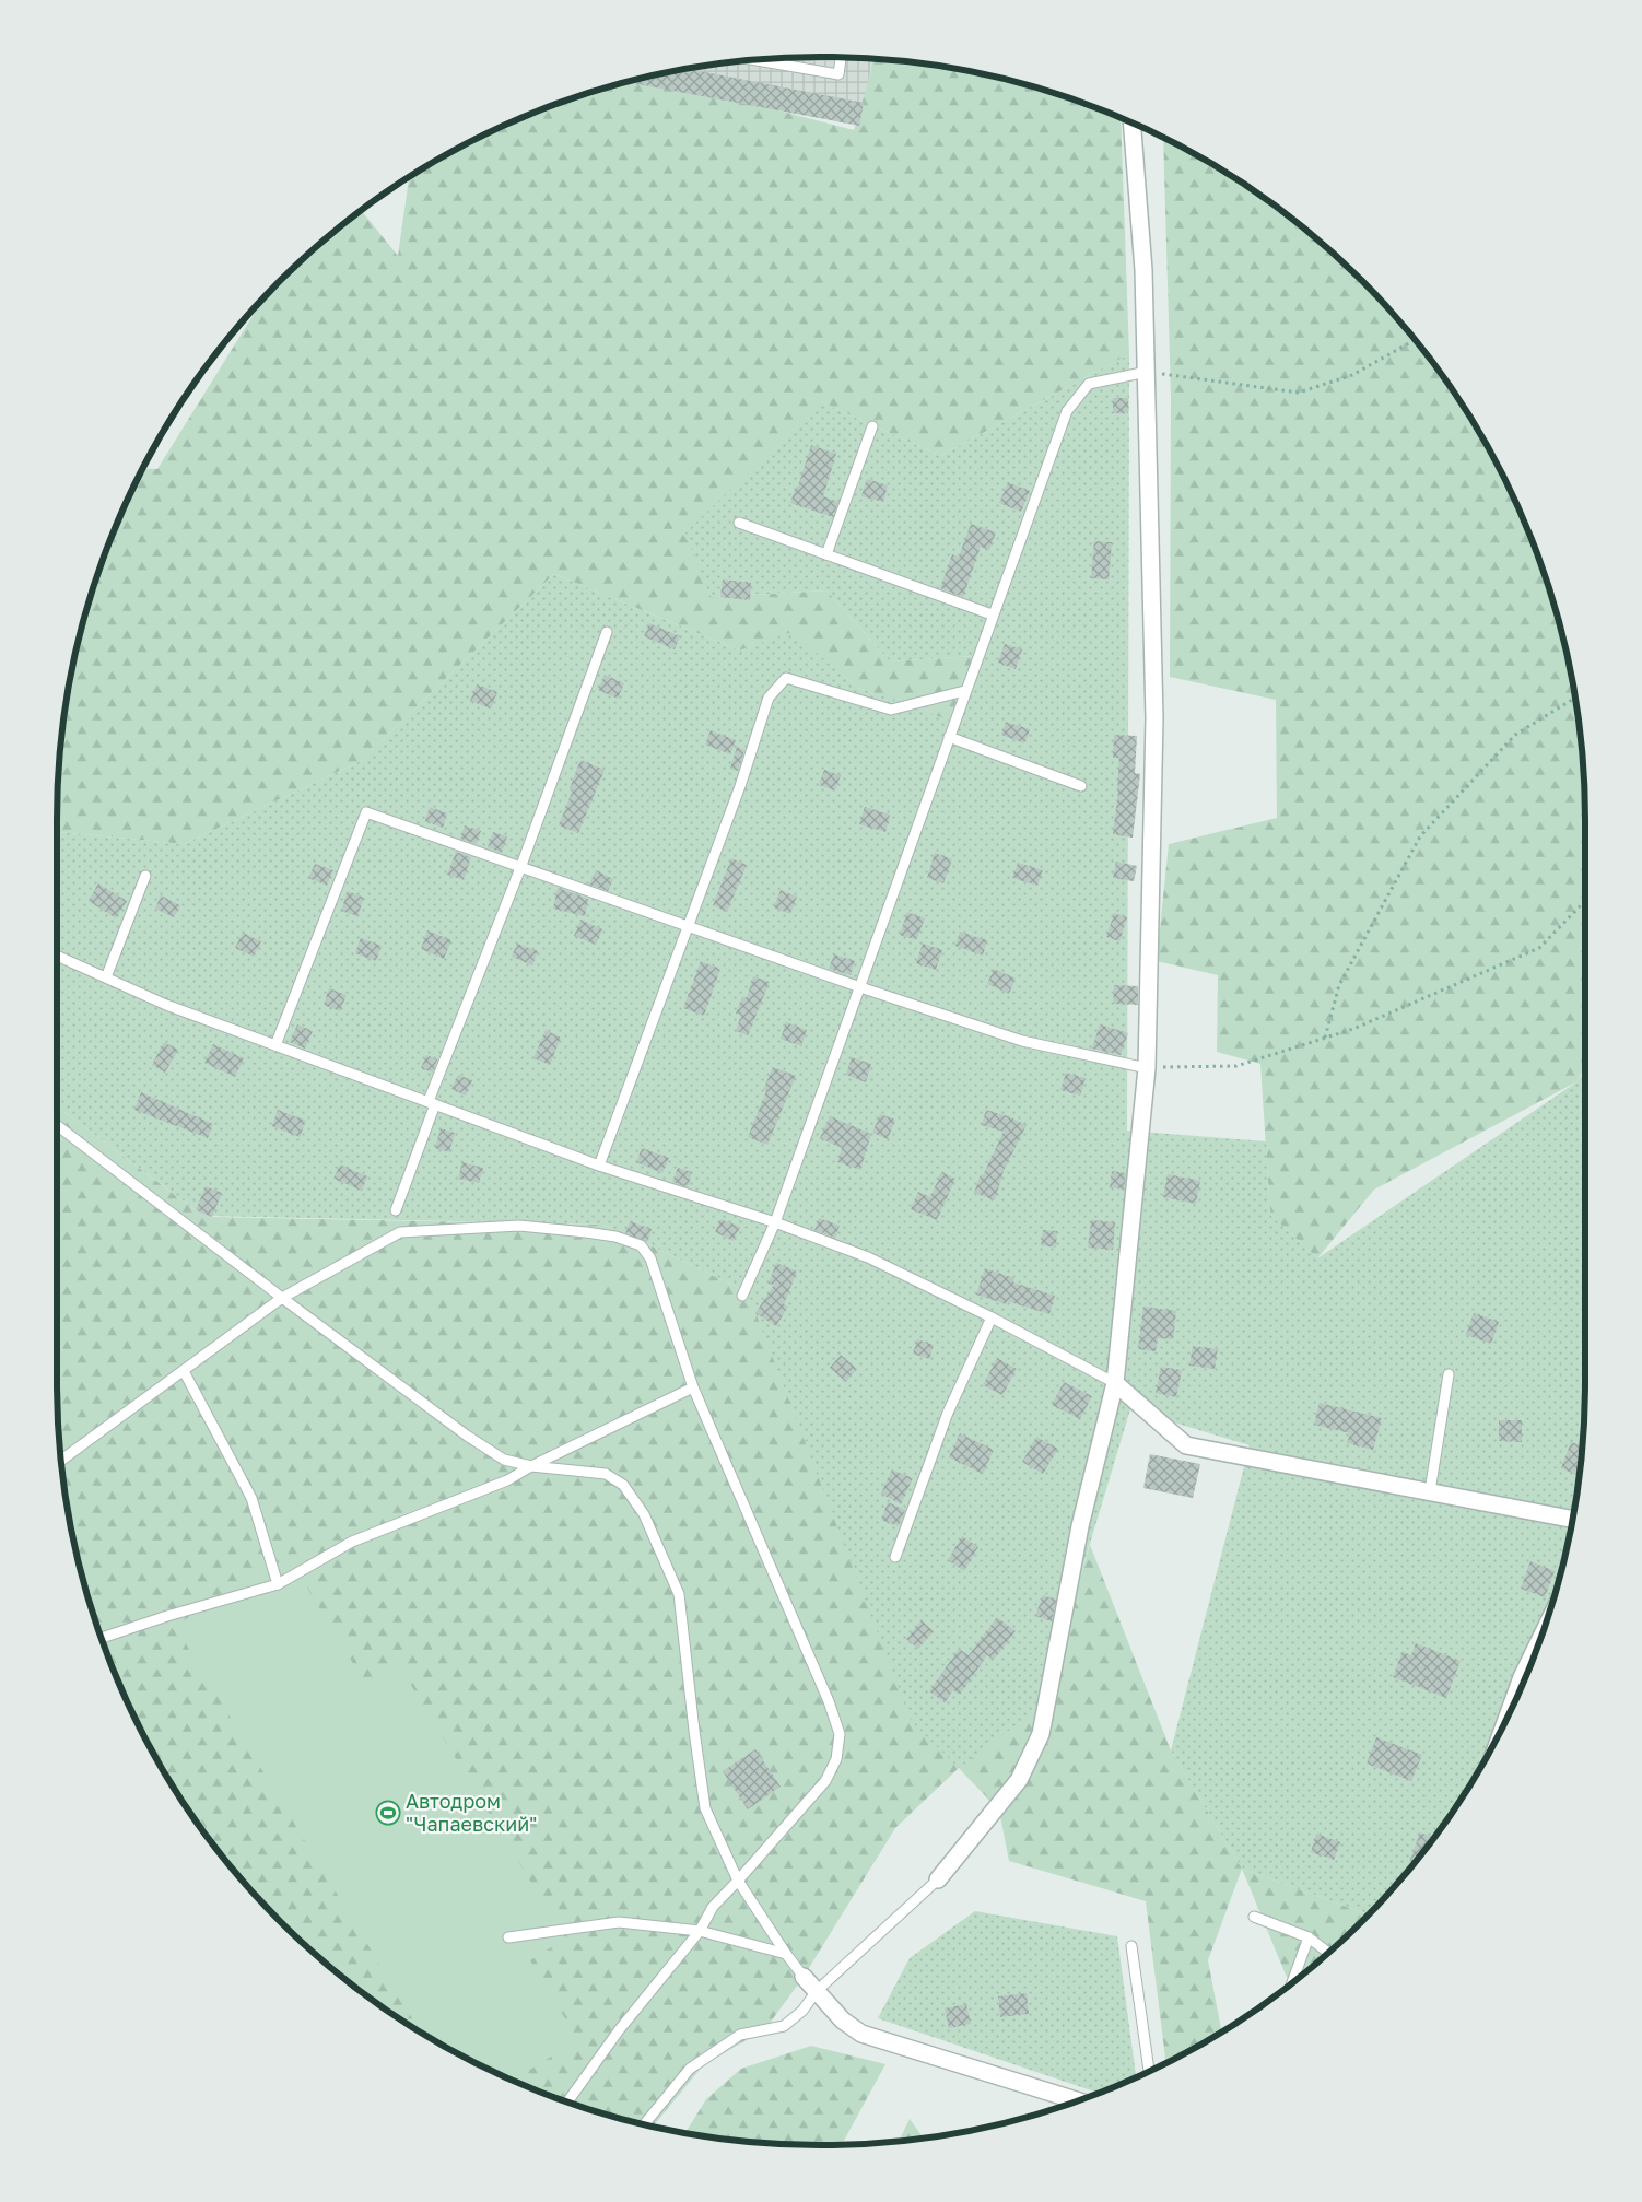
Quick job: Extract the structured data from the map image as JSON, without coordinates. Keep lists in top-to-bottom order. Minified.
{"places":{"sports":["Автодром \"Чапаевский\""]}}
